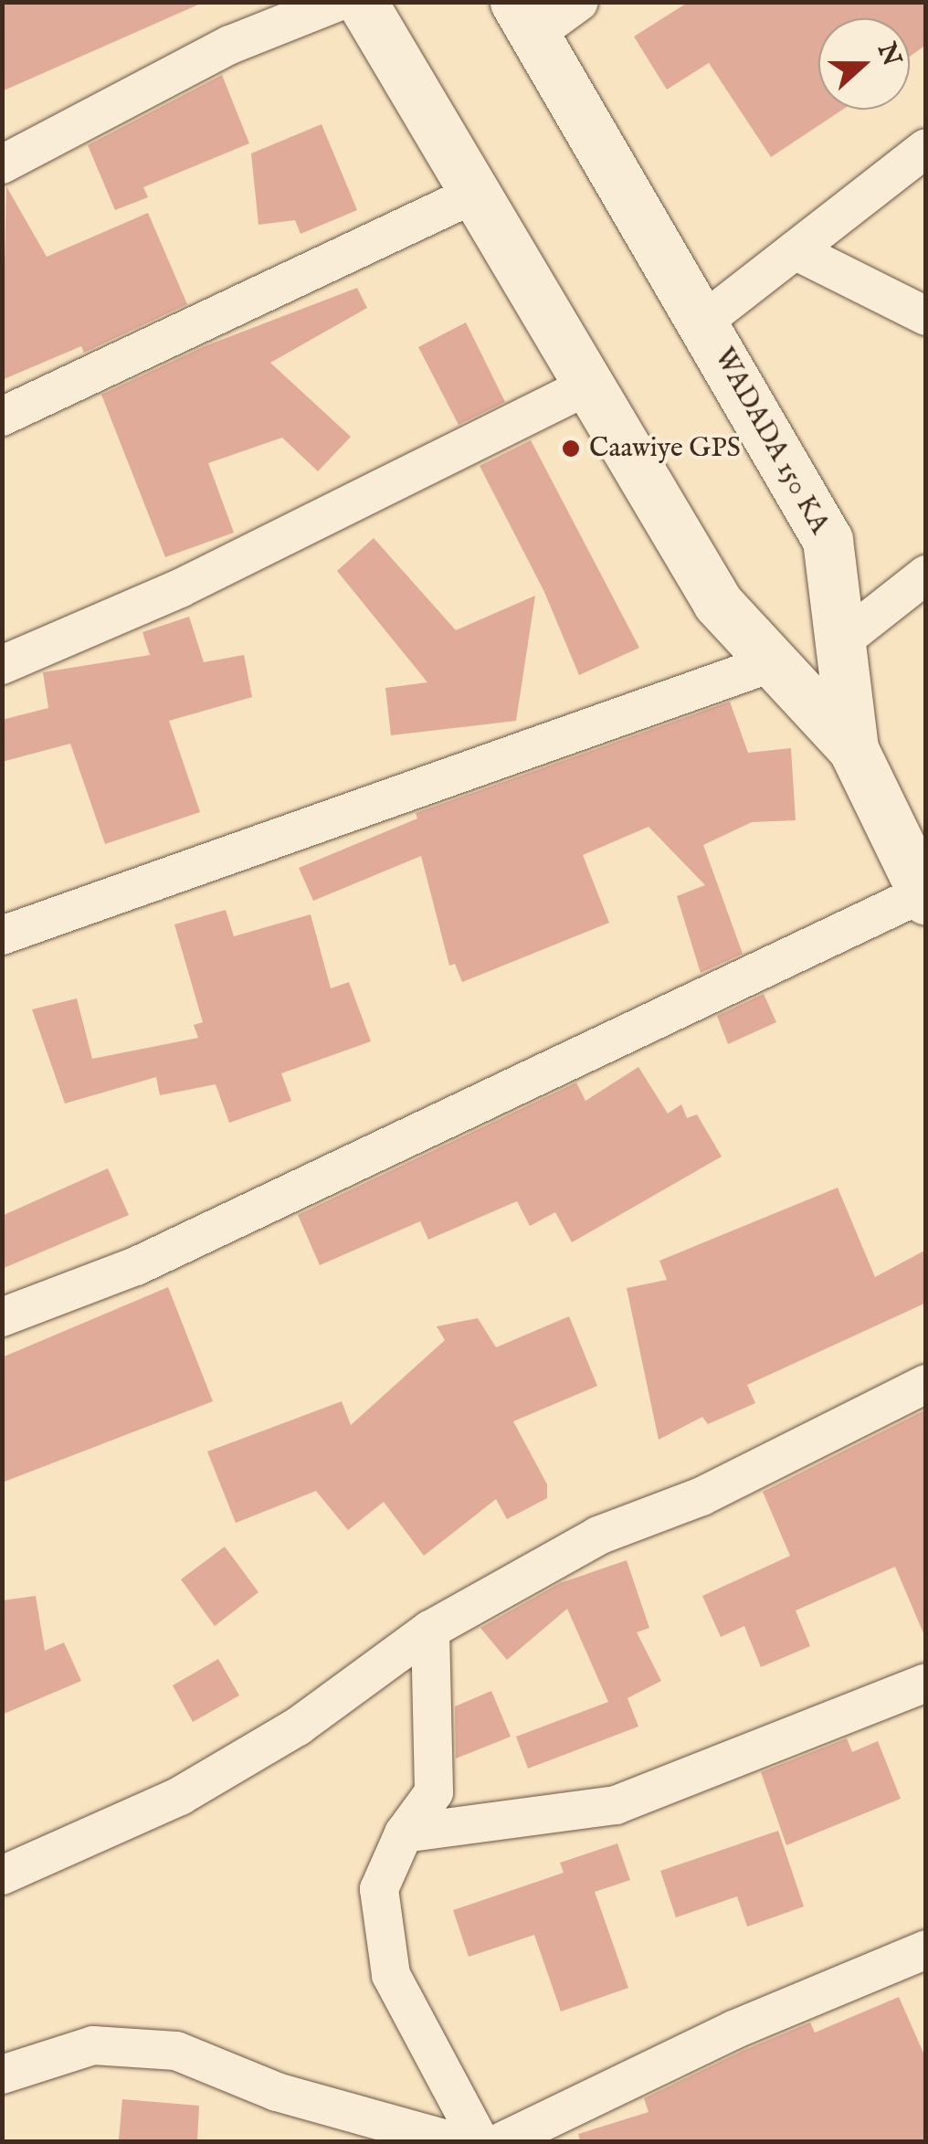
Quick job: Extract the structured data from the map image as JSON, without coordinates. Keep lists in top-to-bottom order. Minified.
{"streets":{"street":["WADADA 150 KA"]},"places":["Caawiye GPS"],"north":"right"}
